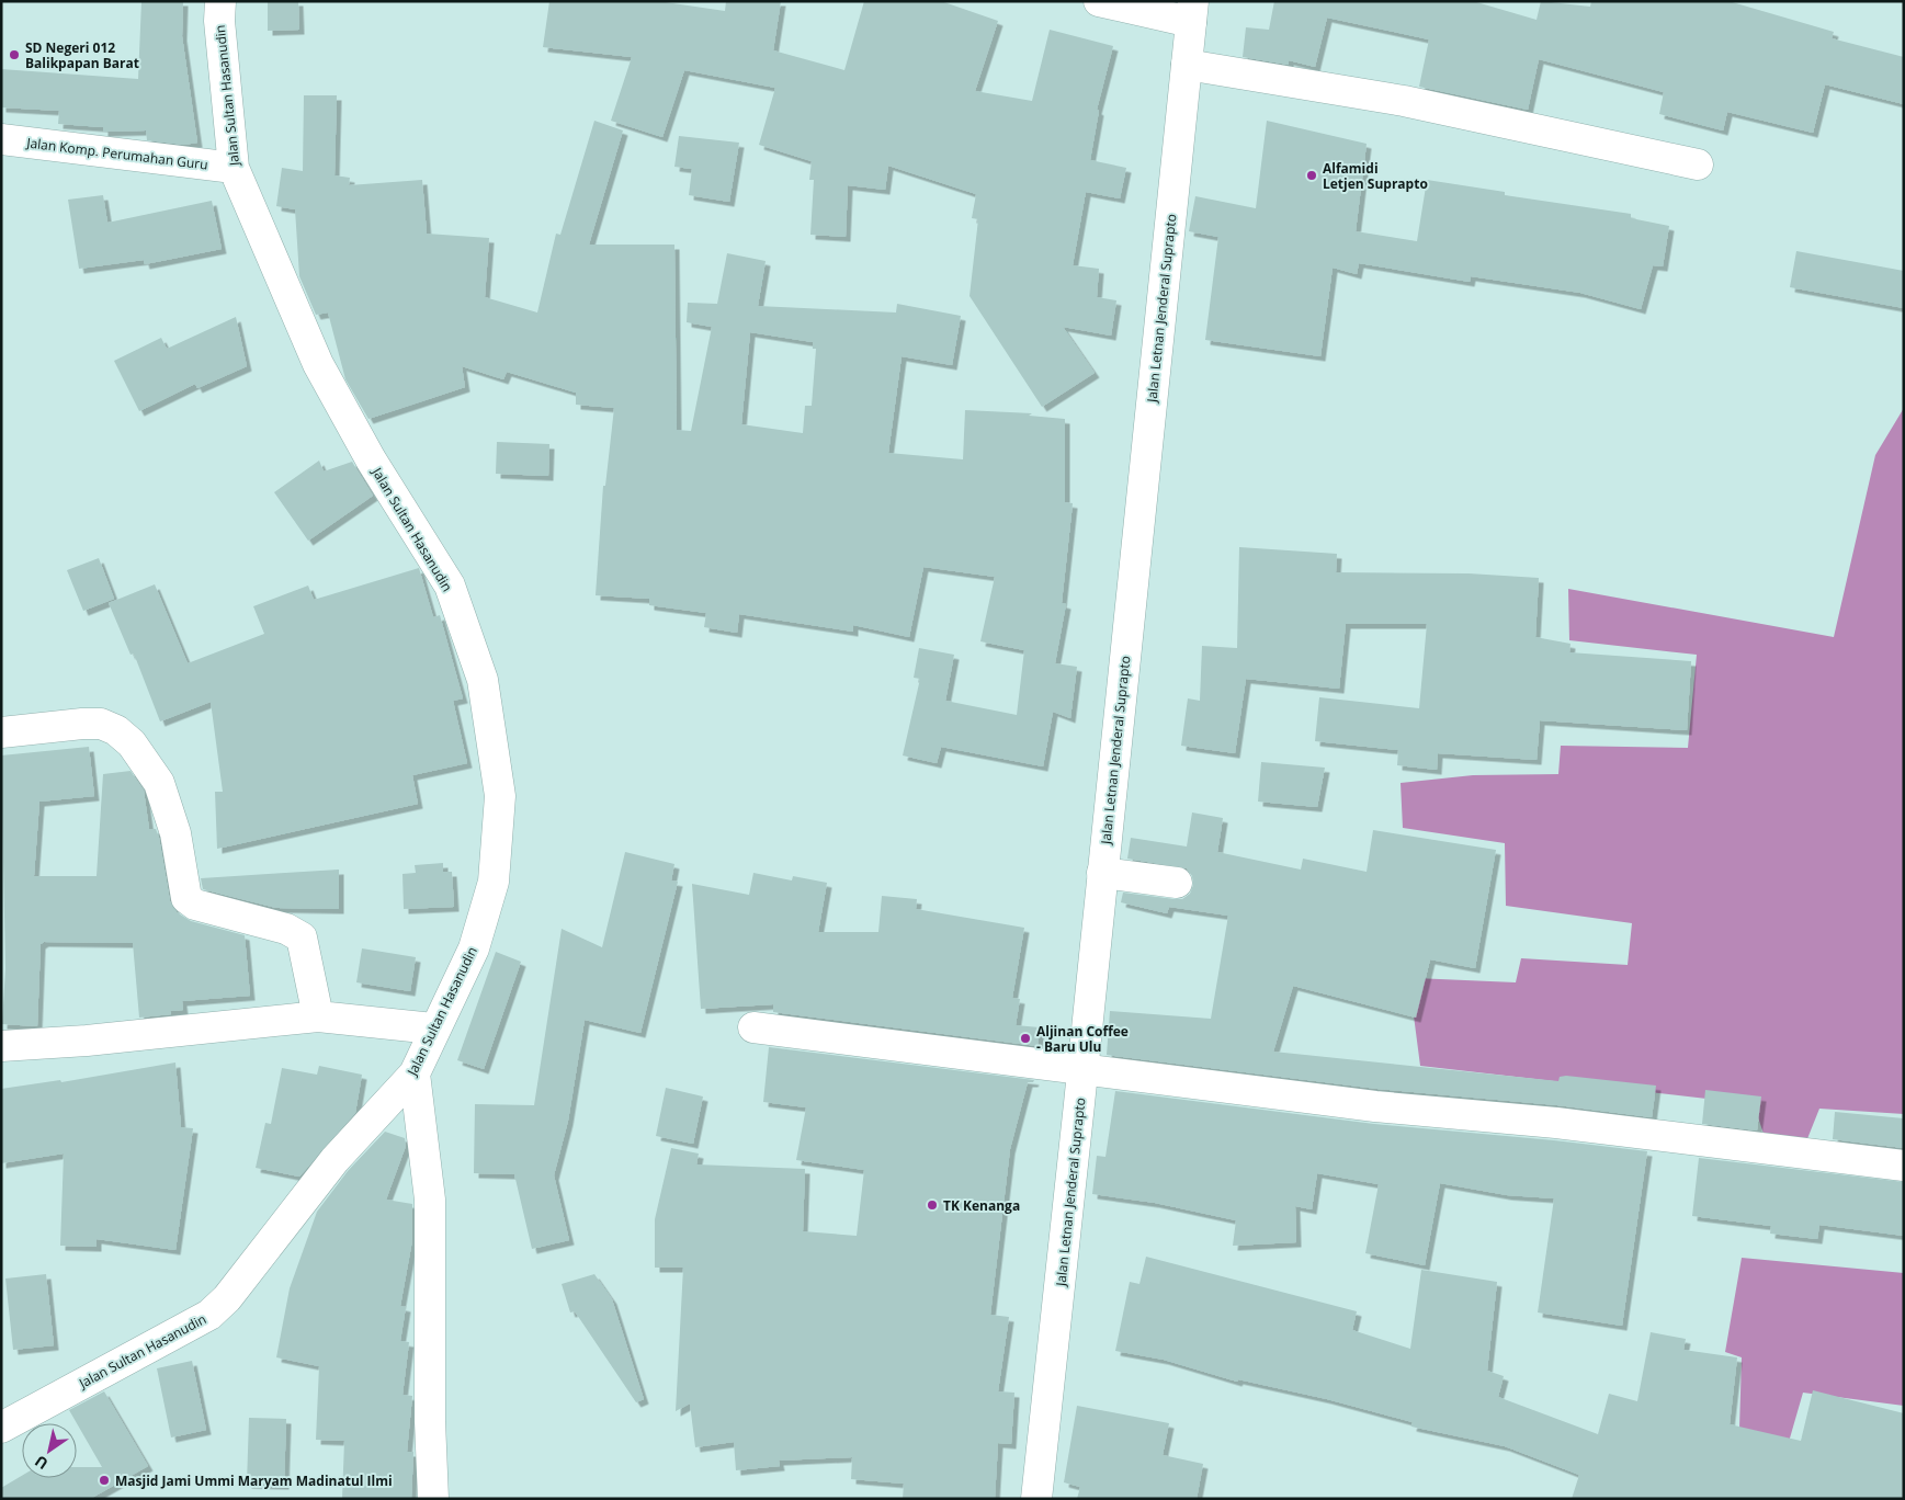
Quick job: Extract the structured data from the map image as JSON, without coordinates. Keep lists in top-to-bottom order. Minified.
{"streets":{"street":["Jalan Sultan Hasanudin","Jalan Komp. Perumahan Guru","Jalan Letnan Jenderal Suprapto"]},"crossings":[["Jalan Sultan Hasanudin","Jalan Komp. Perumahan Guru"]],"places":["SD Negeri 012 Balikpapan Barat","Alfamidi Letjen Suprapto","Aljinan Coffee - Baru Ulu","TK Kenanga","Masjid Jami Ummi Maryam Madinatul Ilmi"],"north":"bottom left"}
